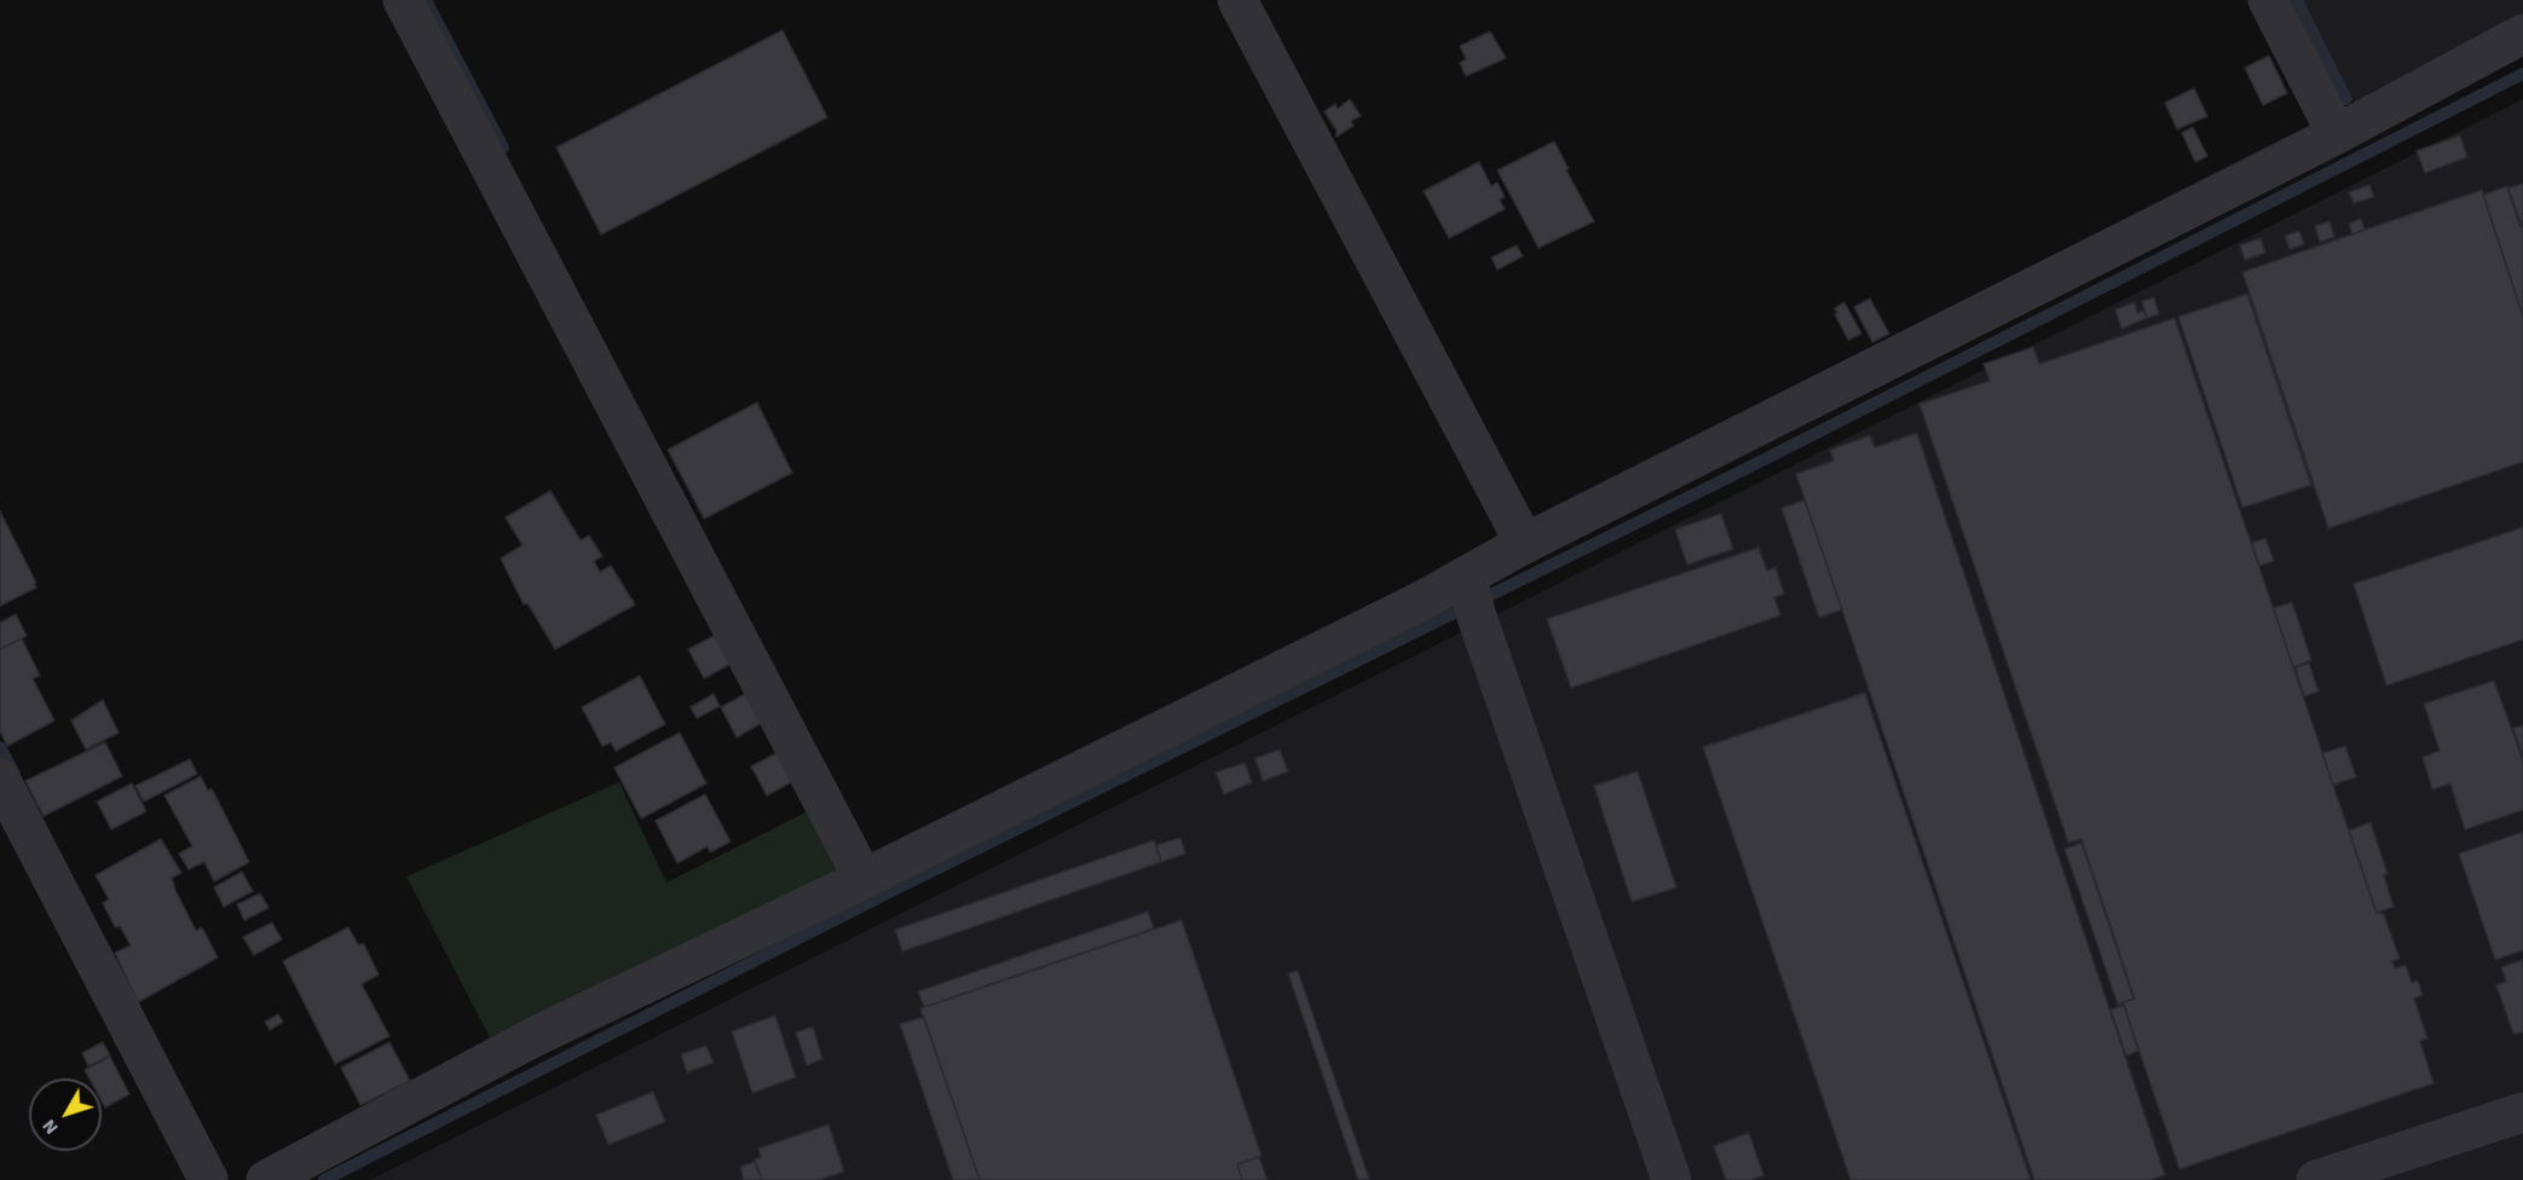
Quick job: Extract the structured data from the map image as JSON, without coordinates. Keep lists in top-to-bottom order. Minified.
{"north":"bottom left"}
